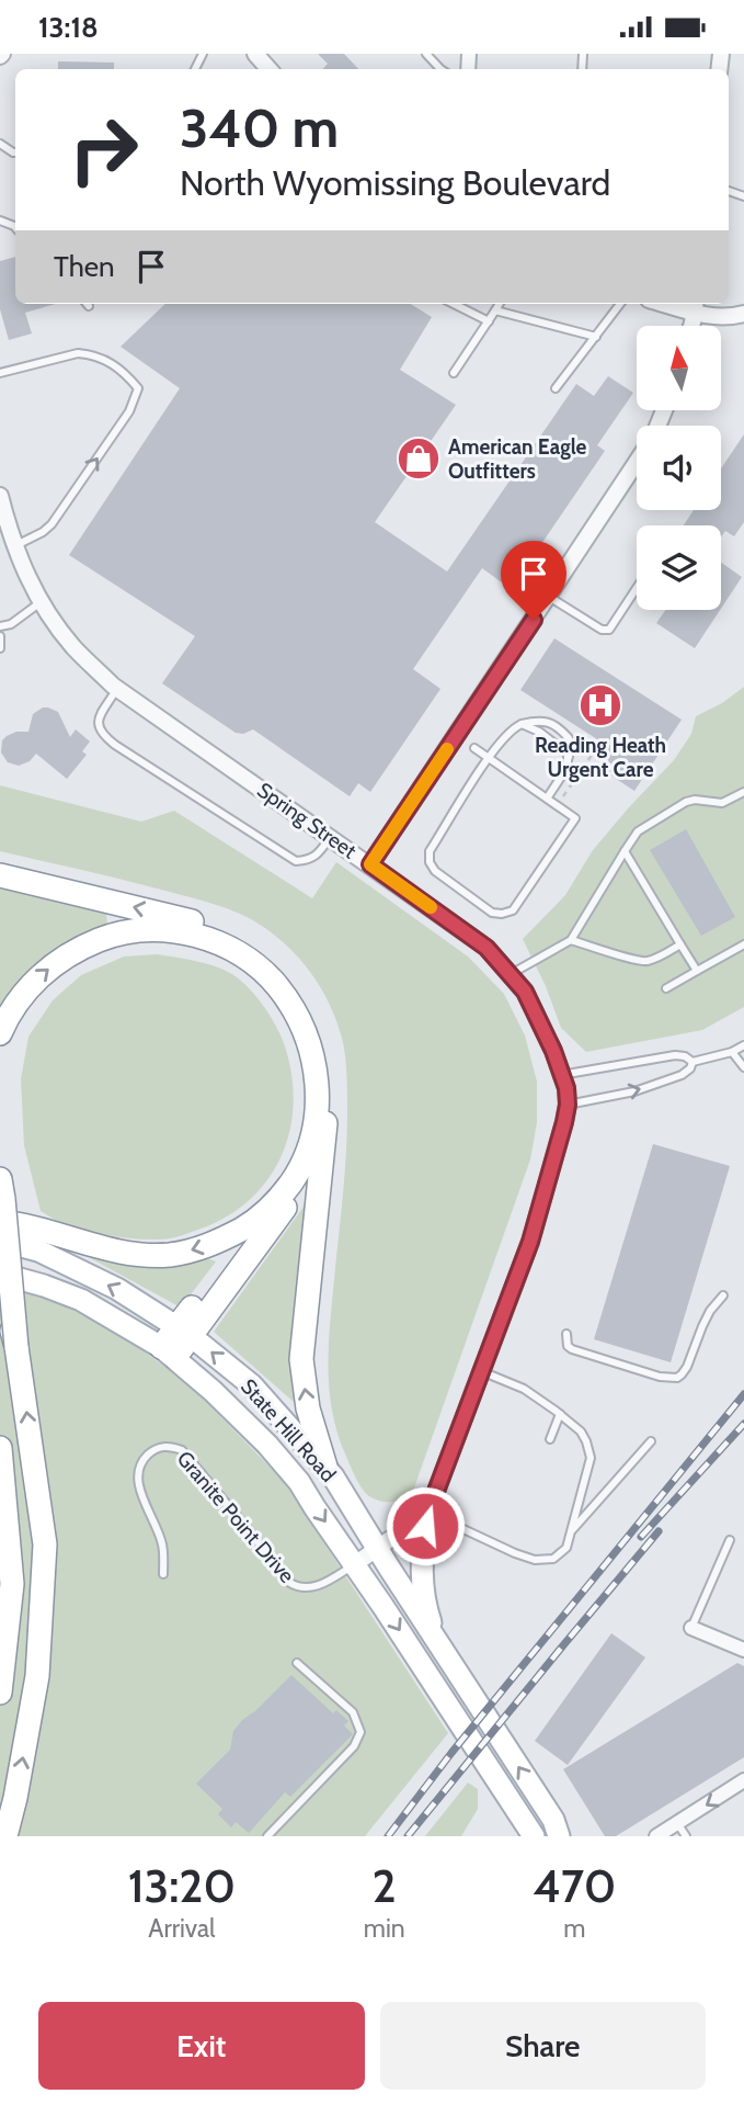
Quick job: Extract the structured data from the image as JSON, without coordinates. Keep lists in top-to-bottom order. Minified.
{"streets":{"main road":["State Hill Road"],"street":["Spring Street"],"lane":["Granite Point Drive"]},"crossings":[["State Hill Road","Granite Point Drive"]],"places":{"shop":["American Eagle Outfitters"],"hospital":["Reading Heath Urgent Care"]},"north":"top","page":{"status":"13:18","turn":["340 m","North Wyomissing Boulevard"],"then":"Then","eta":["13:20","Arrival","2","min","470","m"],"buttons":["Exit","Share"]}}
